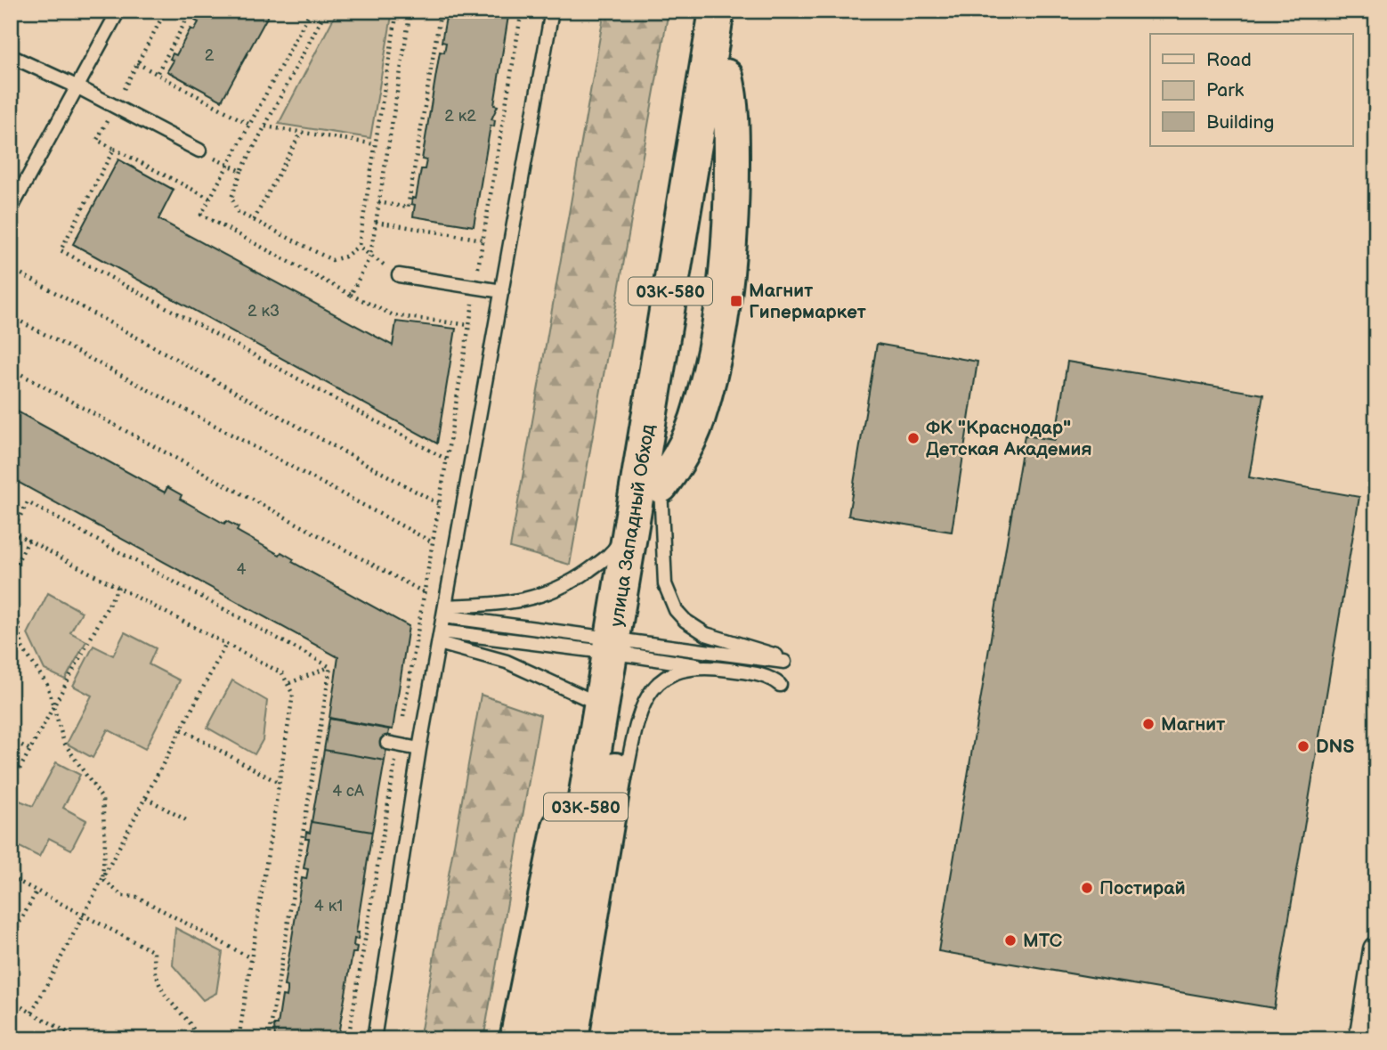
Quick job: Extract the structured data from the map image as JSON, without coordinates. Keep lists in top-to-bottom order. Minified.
{"streets":{"highway":["03К-580","улица Западный Обход"]},"places":{"transit":["Магнит Гипермаркет"],"other":["ФК \"Краснодар\" Детская Академия","Магнит","DNS","Постирай","МТС"]},"house_numbers":["2","2 к2","2 к3","4","4 сА","4 к1"],"legend":["Road","Park","Building"]}
